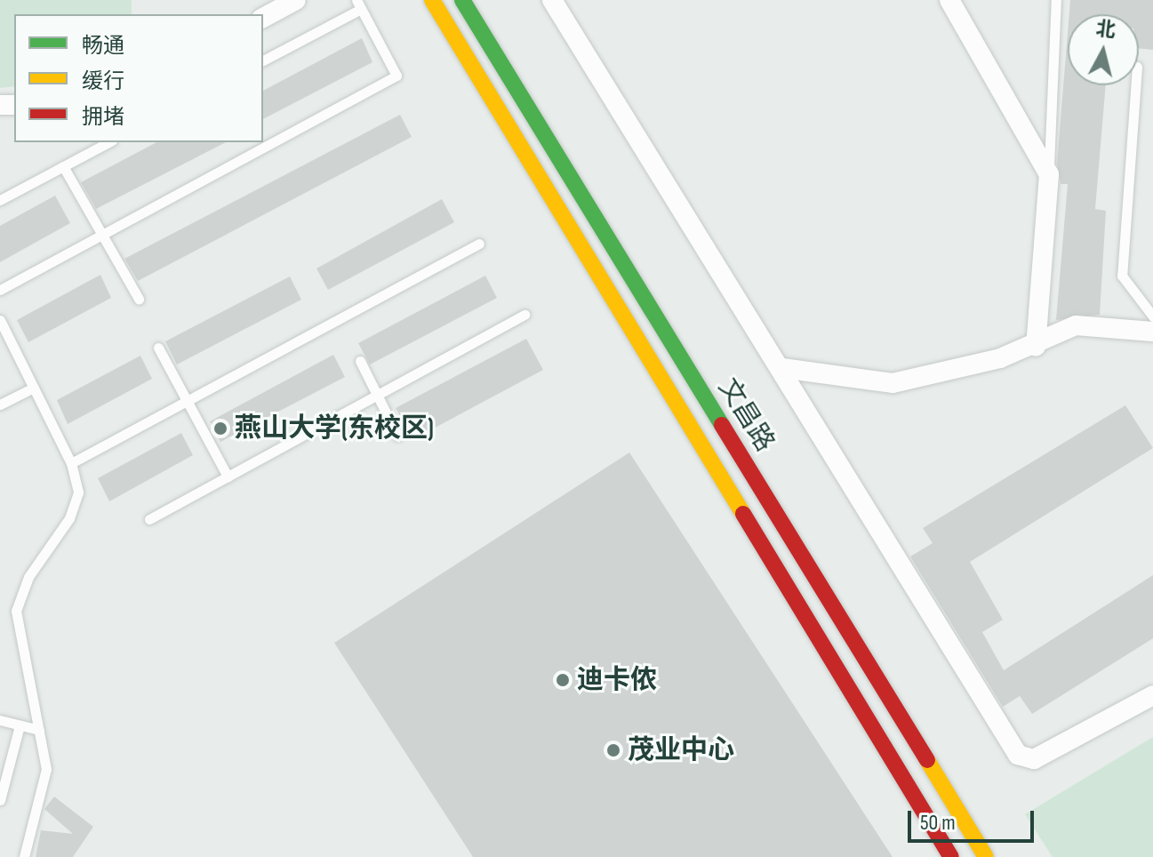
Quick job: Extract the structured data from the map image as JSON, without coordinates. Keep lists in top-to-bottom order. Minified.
{"streets":{"main road":["文昌路"]},"places":["燕山大学(东校区)","迪卡侬","茂业中心"],"legend":["畅通","缓行","拥堵"],"scale_bar":"50 m","north":"top"}
